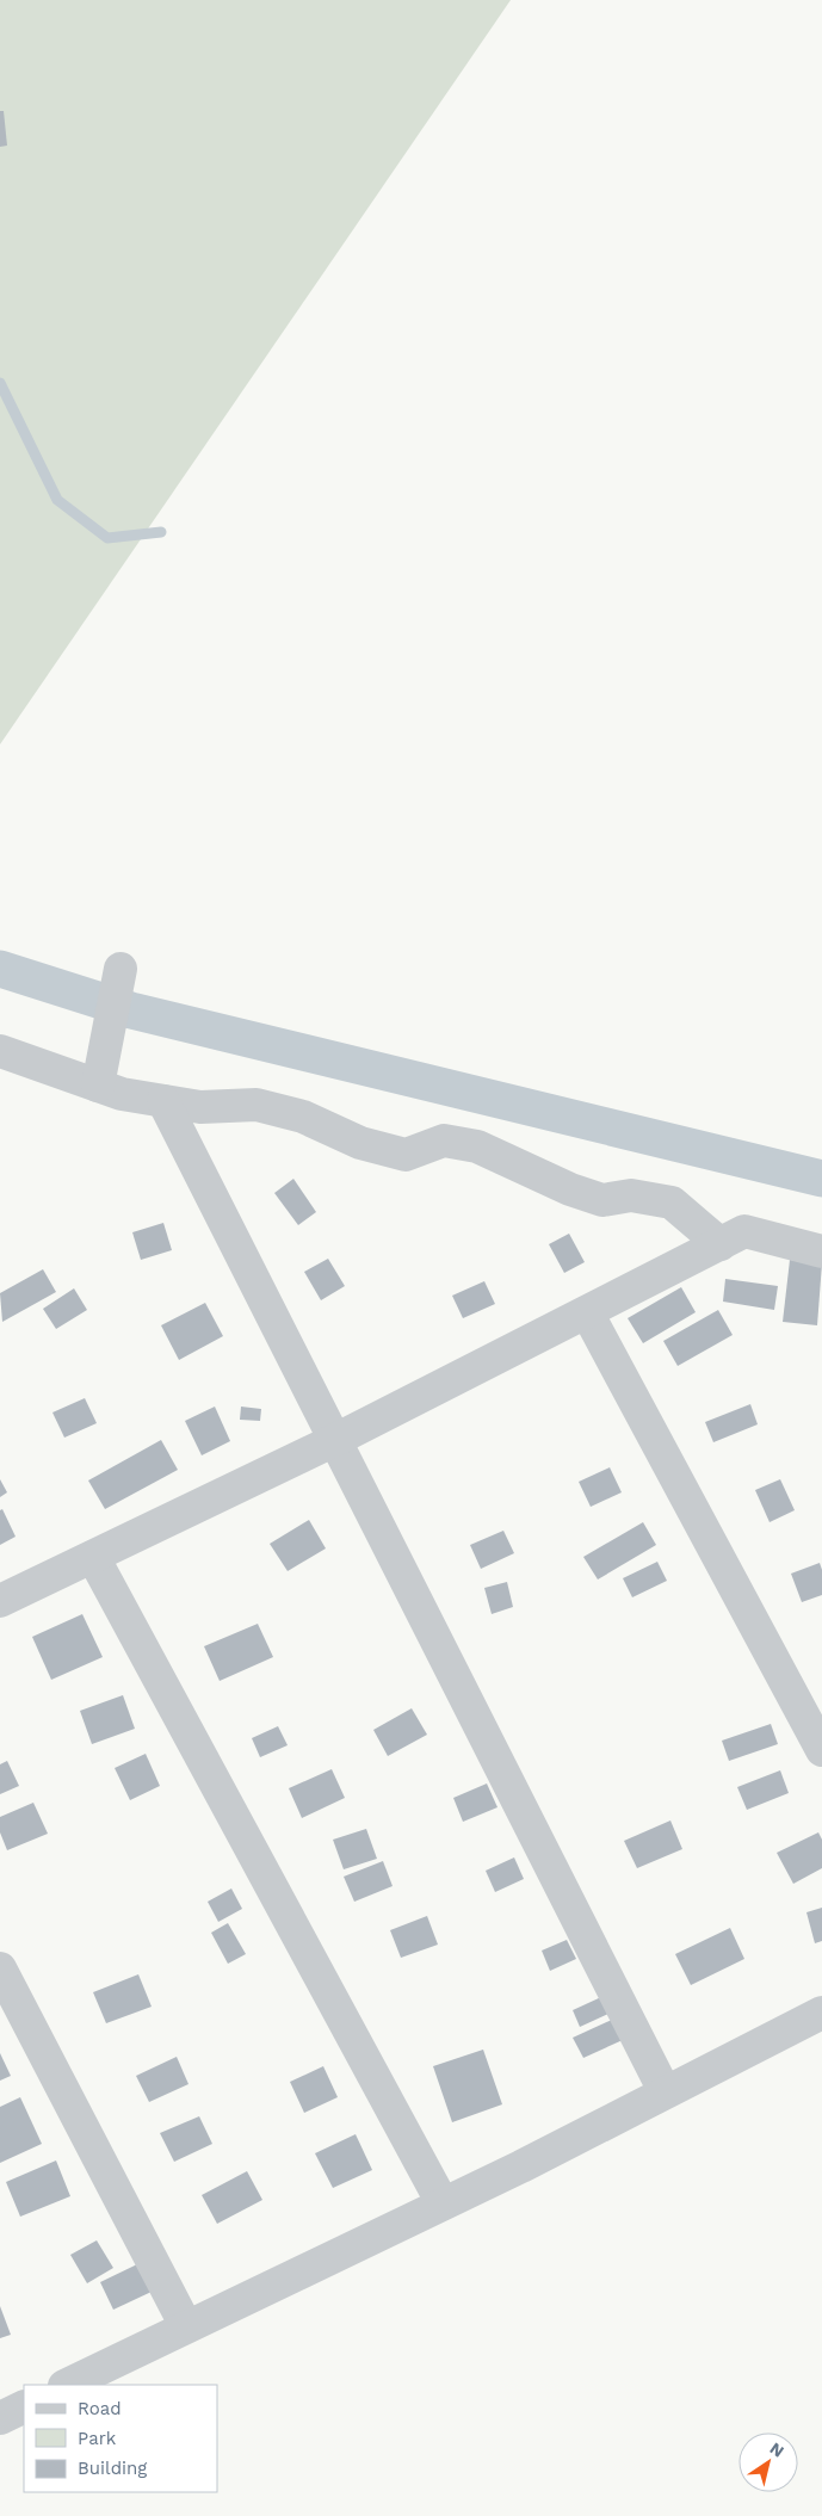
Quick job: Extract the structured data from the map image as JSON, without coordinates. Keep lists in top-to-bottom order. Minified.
{"legend":["Road","Park","Building"],"north":"top right"}
